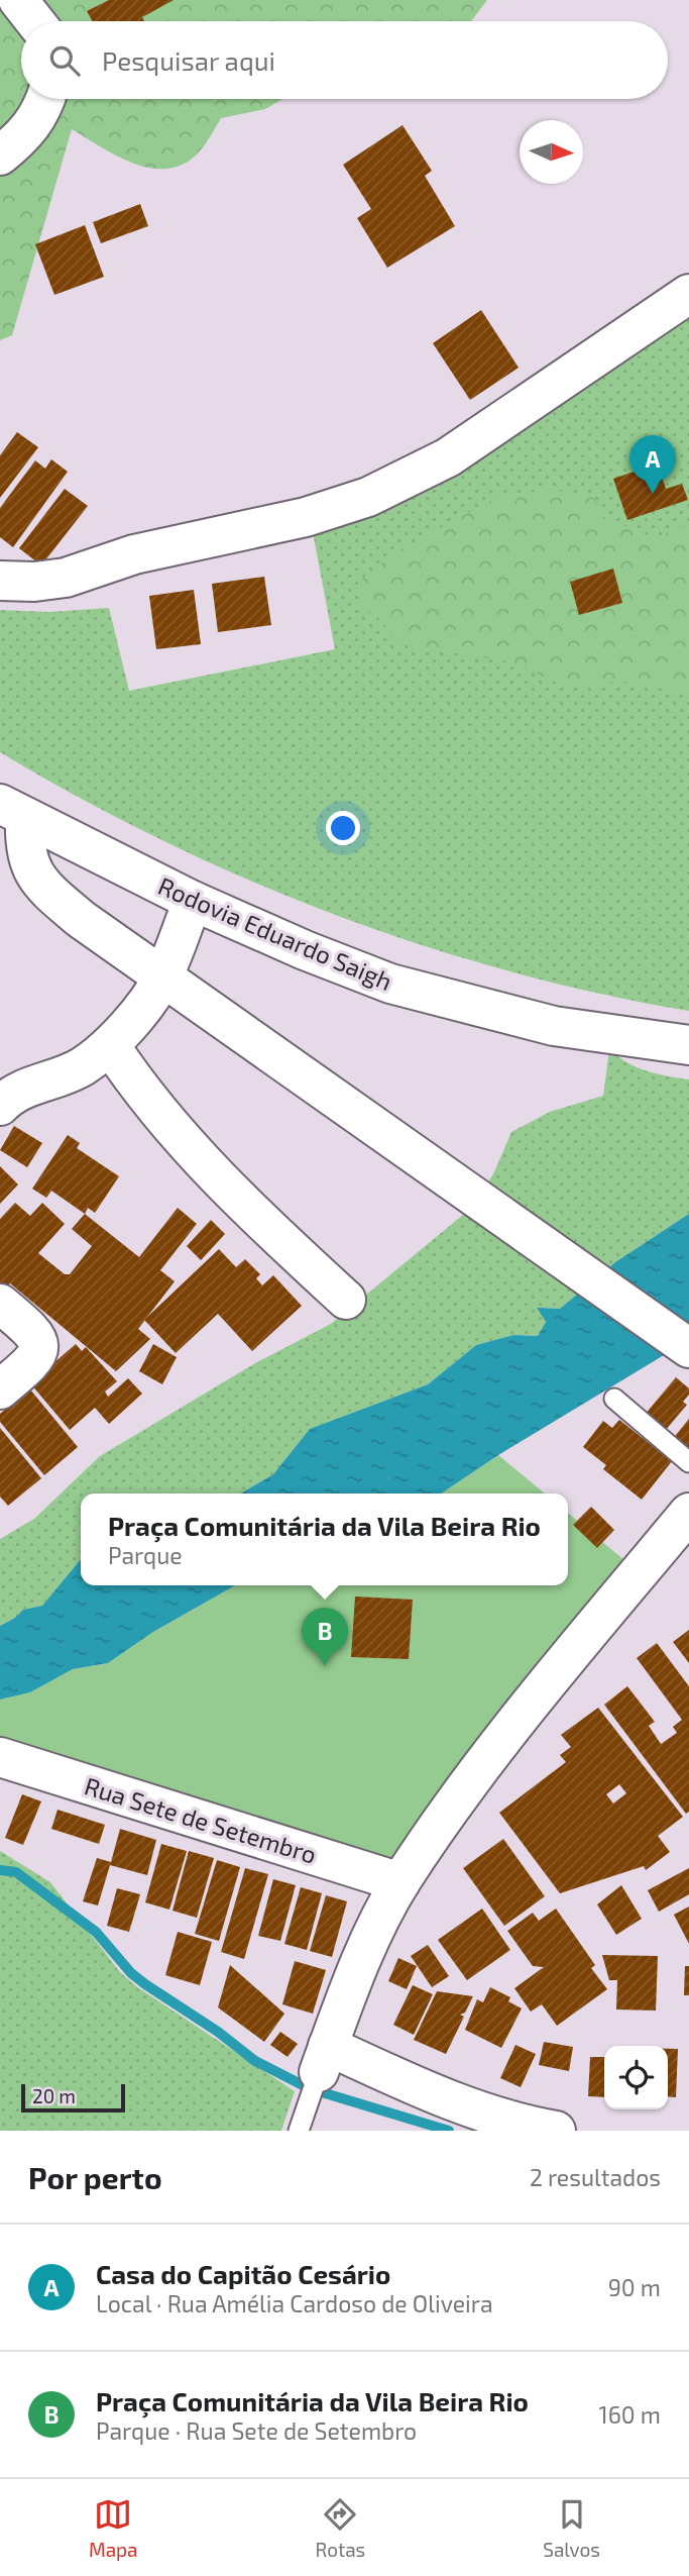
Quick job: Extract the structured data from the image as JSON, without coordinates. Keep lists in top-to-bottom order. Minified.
{"streets":{"main road":["Rodovia Eduardo Saigh","Rua Sete de Setembro"]},"scale_bar":"20 m","north":"right","page":{"search":"Pesquisar aqui","pins":["A","B"],"popup":["Praça Comunitária da Vila Beira Rio","Parque"],"scale":"20 m","heading":["Por perto","2 resultados"],"list":[{"mark":"A","name":"Casa do Capitão Cesário","note":"Local · Rua Amélia Cardoso de Oliveira","value":"90 m"},{"mark":"B","name":"Praça Comunitária da Vila Beira Rio","note":"Parque · Rua Sete de Setembro","value":"160 m"}],"nav":["Mapa","Rotas","Salvos"]}}
